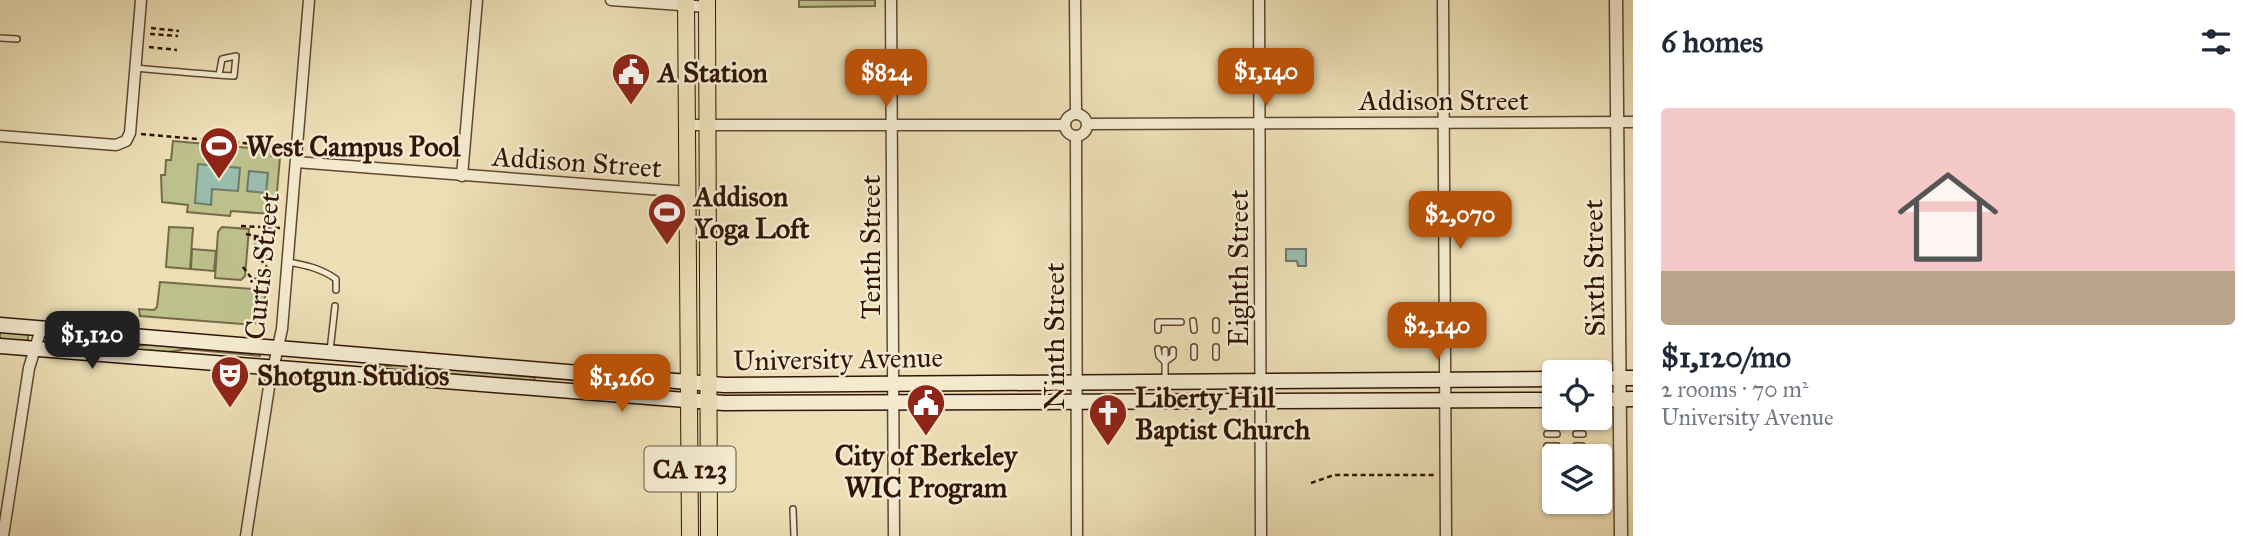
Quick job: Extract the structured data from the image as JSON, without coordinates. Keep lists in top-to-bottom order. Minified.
{"streets":{"main road":["University Avenue","CA 123"],"street":["Addison Street","Tenth Street","Curtis Street","Eighth Street","Sixth Street","Ninth Street"]},"crossings":[["Addison Street","Tenth Street"],["Addison Street","Curtis Street"],["Addison Street","Eighth Street"],["Addison Street","Sixth Street"],["Addison Street","Ninth Street"],["Addison Street","CA 123"],["Tenth Street","University Avenue"],["Curtis Street","University Avenue"],["Eighth Street","University Avenue"],["Ninth Street","University Avenue"],["University Avenue","CA 123"]],"places":{"public building":["A Station","City of Berkeley WIC Program"],"sports":["West Campus Pool","Addison Yoga Loft"],"theatre":["Shotgun Studios"],"church":["Liberty Hill Baptist Church"]},"page":{"heading":"6 homes","price":["$1,140","$824","$2,070","$2,140","$1,120","$1,260"],"list":[{"name":"$1,120/mo","note":"2 rooms · 70 m² · University Avenue"}]}}
